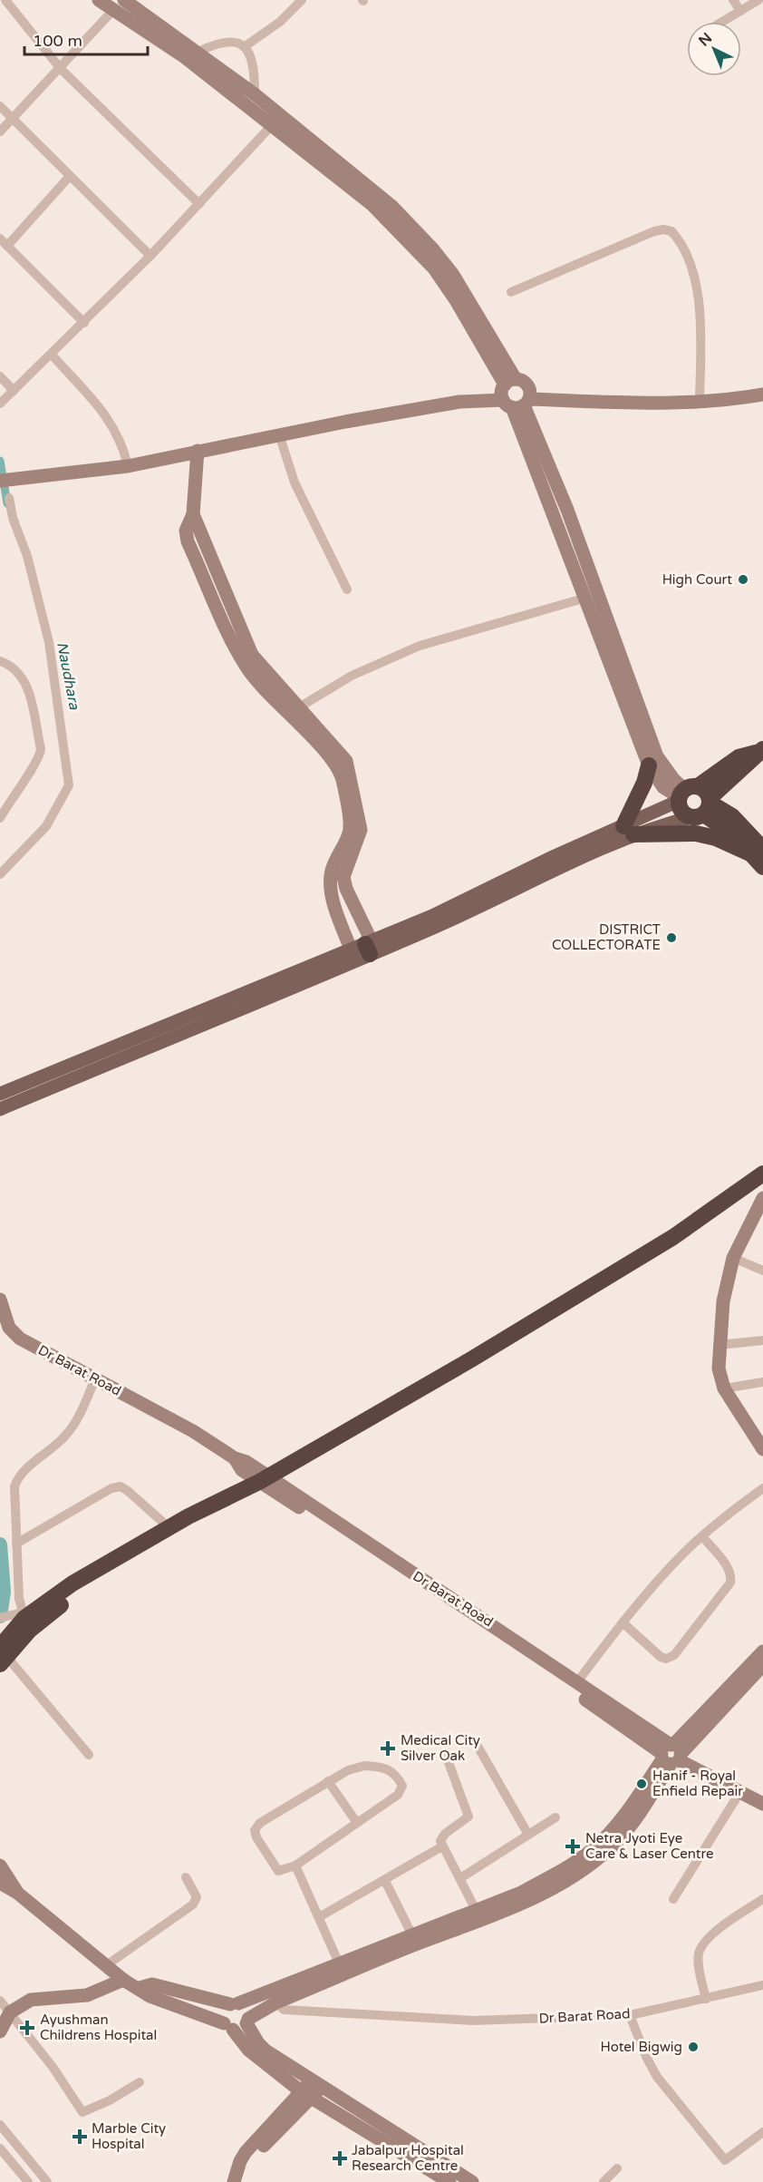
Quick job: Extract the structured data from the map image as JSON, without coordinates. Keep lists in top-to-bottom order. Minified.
{"streets":{"street":["Dr Barat Road"]},"water":["Naudhara"],"places":{"other":["High Court","DISTRICT COLLECTORATE","Hanif - Royal Enfield Repair","Hotel Bigwig"],"health":["Medical City Silver Oak","Netra Jyoti Eye Care & Laser Centre","Ayushman Childrens Hospital","Marble City Hospital","Jabalpur Hospital Research Centre"]},"scale_bar":"100 m","north":"top left"}
